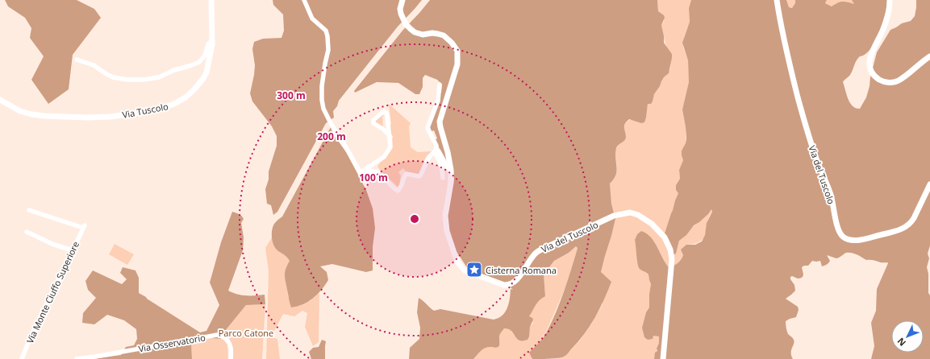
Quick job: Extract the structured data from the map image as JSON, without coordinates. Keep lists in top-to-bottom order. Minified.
{"streets":{"street":["Via Tuscolo","Via del Tuscolo","Via Monte Ciuffo Superiore","Via Osservatorio"]},"parks":["Parco Catone"],"places":{"place":["Cisterna Romana"]},"north":"bottom left","rings":["300 m","200 m","100 m"]}
